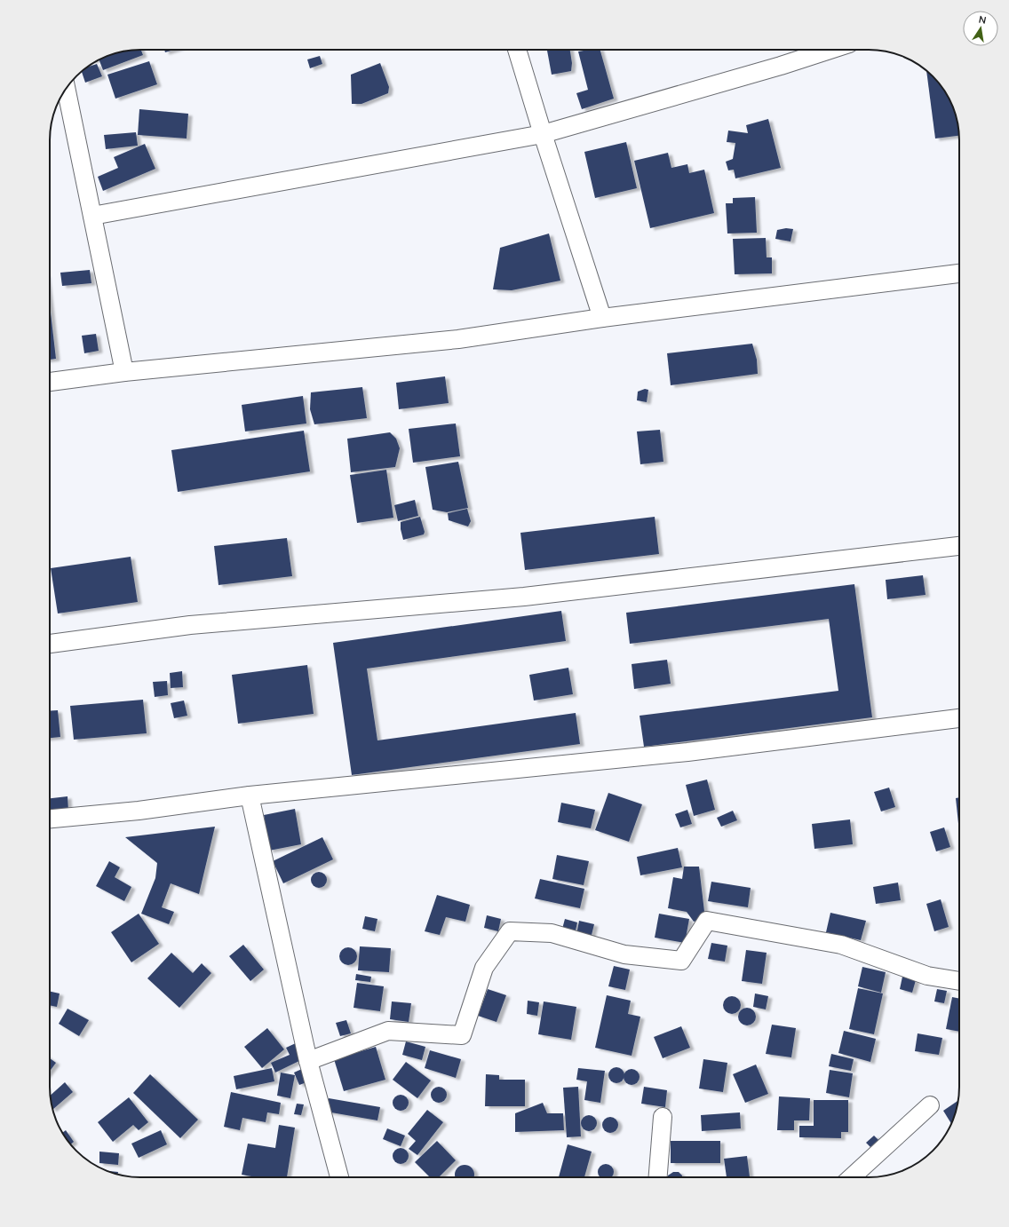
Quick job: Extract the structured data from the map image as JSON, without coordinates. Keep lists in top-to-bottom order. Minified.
{"north":"top"}
